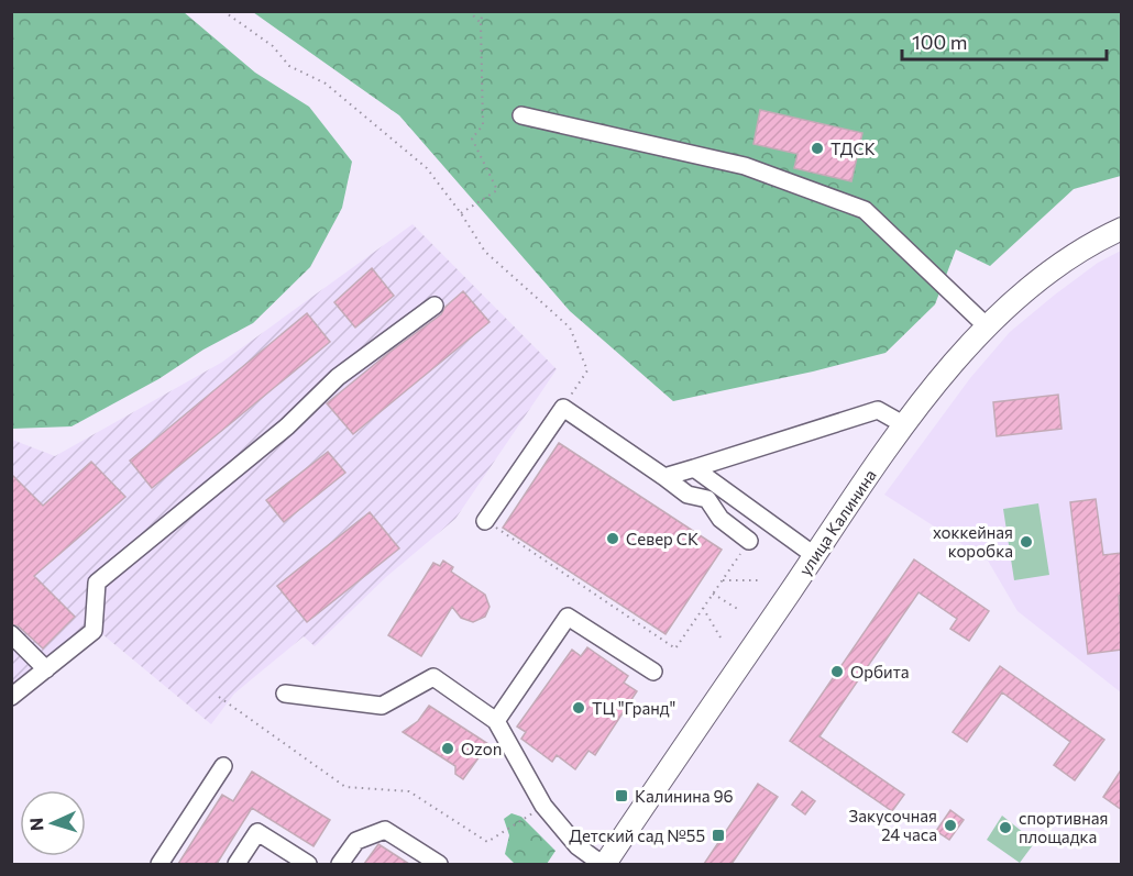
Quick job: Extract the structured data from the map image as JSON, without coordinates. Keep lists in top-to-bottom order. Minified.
{"streets":{"main road":["улица Калинина"]},"places":{"other":["ТДСК","Север СК","хоккейная коробка","Орбита","ТЦ \"Гранд\"","Ozon","Закусочная 24 часа","спортивная площадка"],"transit":["Калинина 96","Детский сад №55"]},"scale_bar":"100 m","north":"left"}
